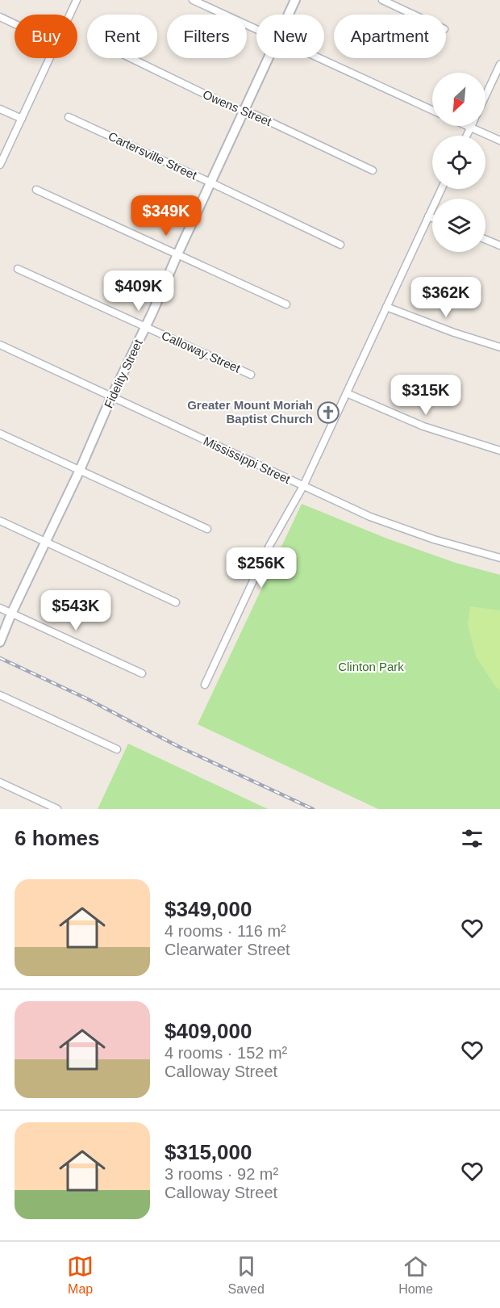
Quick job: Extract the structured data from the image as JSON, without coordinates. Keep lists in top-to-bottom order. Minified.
{"streets":{"main road":["Fidelity Street"],"street":["Owens Street","Cartersville Street","Calloway Street","Mississippi Street"]},"crossings":[["Owens Street","Fidelity Street"],["Cartersville Street","Fidelity Street"],["Calloway Street","Fidelity Street"],["Fidelity Street","Mississippi Street"]],"parks":["Clinton Park"],"places":{"church":["Greater Mount Moriah Baptist Church"]},"north":"bottom left","page":{"chip":["Buy","Rent","Filters","New","Apartment"],"price":["$349K","$409K","$362K","$315K","$256K","$543K"],"heading":"6 homes","list":[{"name":"$349,000","note":"4 rooms · 116 m² · Clearwater Street"},{"name":"$409,000","note":"4 rooms · 152 m² · Calloway Street"},{"name":"$315,000","note":"3 rooms · 92 m² · Calloway Street"}],"tabs":["Map","Saved","Home"]}}
